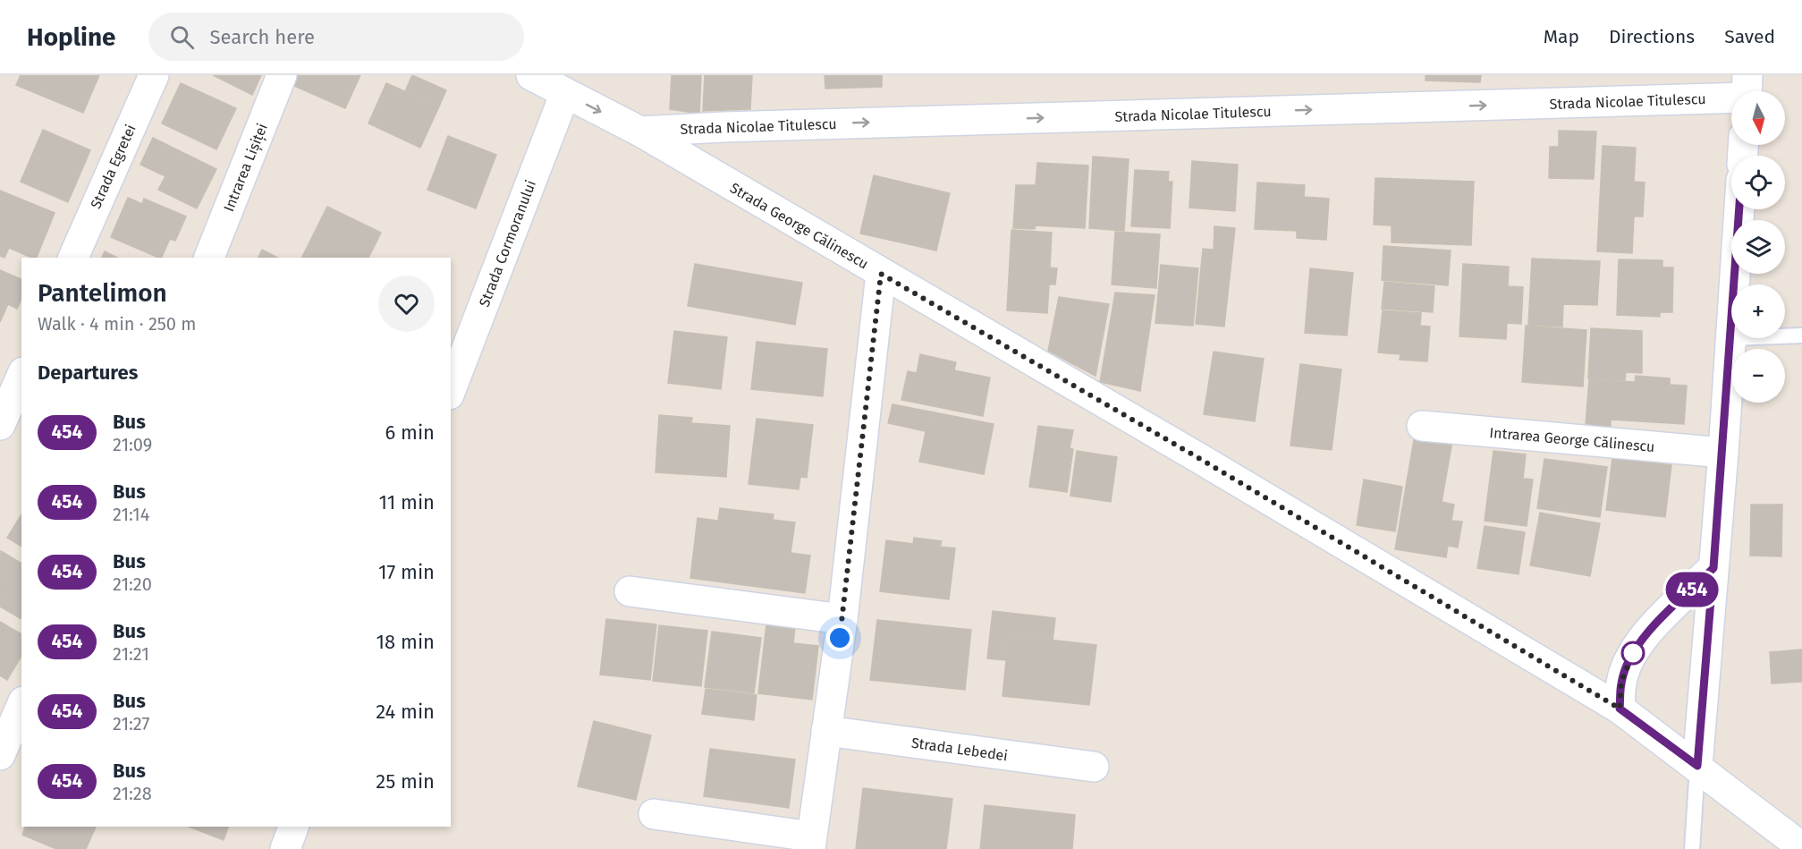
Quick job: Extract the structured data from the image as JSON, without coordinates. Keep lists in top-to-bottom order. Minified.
{"streets":{"street":["Strada Nicolae Titulescu","Strada Egretei","Intrarea Lișiței","Strada George Călinescu","Strada Cormoranului","Intrarea George Călinescu","Strada Lebedei"]},"crossings":[["Strada Nicolae Titulescu","Strada George Călinescu"],["Strada George Călinescu","Strada Cormoranului"]],"one_way":["Strada Nicolae Titulescu"],"lines":["bus line 454"],"north":"bottom","page":{"header":"Hopline","search":"Search here","nav":["Map","Directions","Saved"],"on_map":"454","map_buttons":["+","−"],"heading":[["Pantelimon","Walk · 4 min · 250 m"],"Departures"],"list":[{"mark":"454","name":"Bus","note":"21:09","value":"6 min"},{"mark":"454","name":"Bus","note":"21:14","value":"11 min"},{"mark":"454","name":"Bus","note":"21:20","value":"17 min"},{"mark":"454","name":"Bus","note":"21:21","value":"18 min"},{"mark":"454","name":"Bus","note":"21:27","value":"24 min"},{"mark":"454","name":"Bus","note":"21:28","value":"25 min"}]}}
